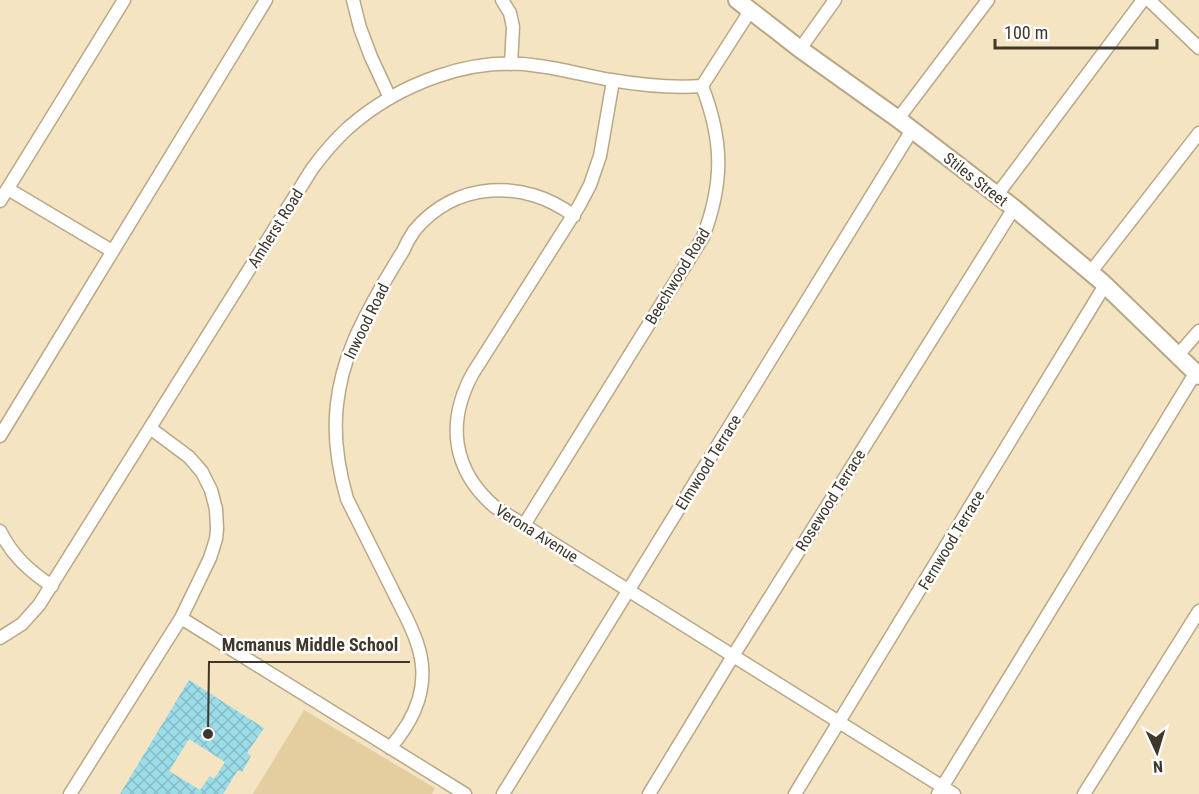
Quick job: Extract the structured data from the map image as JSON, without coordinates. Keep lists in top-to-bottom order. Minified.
{"streets":{"main road":["Stiles Street"],"street":["Amherst Road","Beechwood Road","Inwood Road","Elmwood Terrace","Rosewood Terrace","Verona Avenue","Fernwood Terrace"]},"crossings":[["Stiles Street","Elmwood Terrace"],["Stiles Street","Rosewood Terrace"],["Stiles Street","Fernwood Terrace"],["Amherst Road","Beechwood Road"],["Amherst Road","Verona Avenue"],["Beechwood Road","Verona Avenue"],["Inwood Road","Verona Avenue"],["Elmwood Terrace","Verona Avenue"],["Rosewood Terrace","Verona Avenue"],["Verona Avenue","Fernwood Terrace"]],"places":["Mcmanus Middle School"],"scale_bar":"100 m","north":"bottom"}
